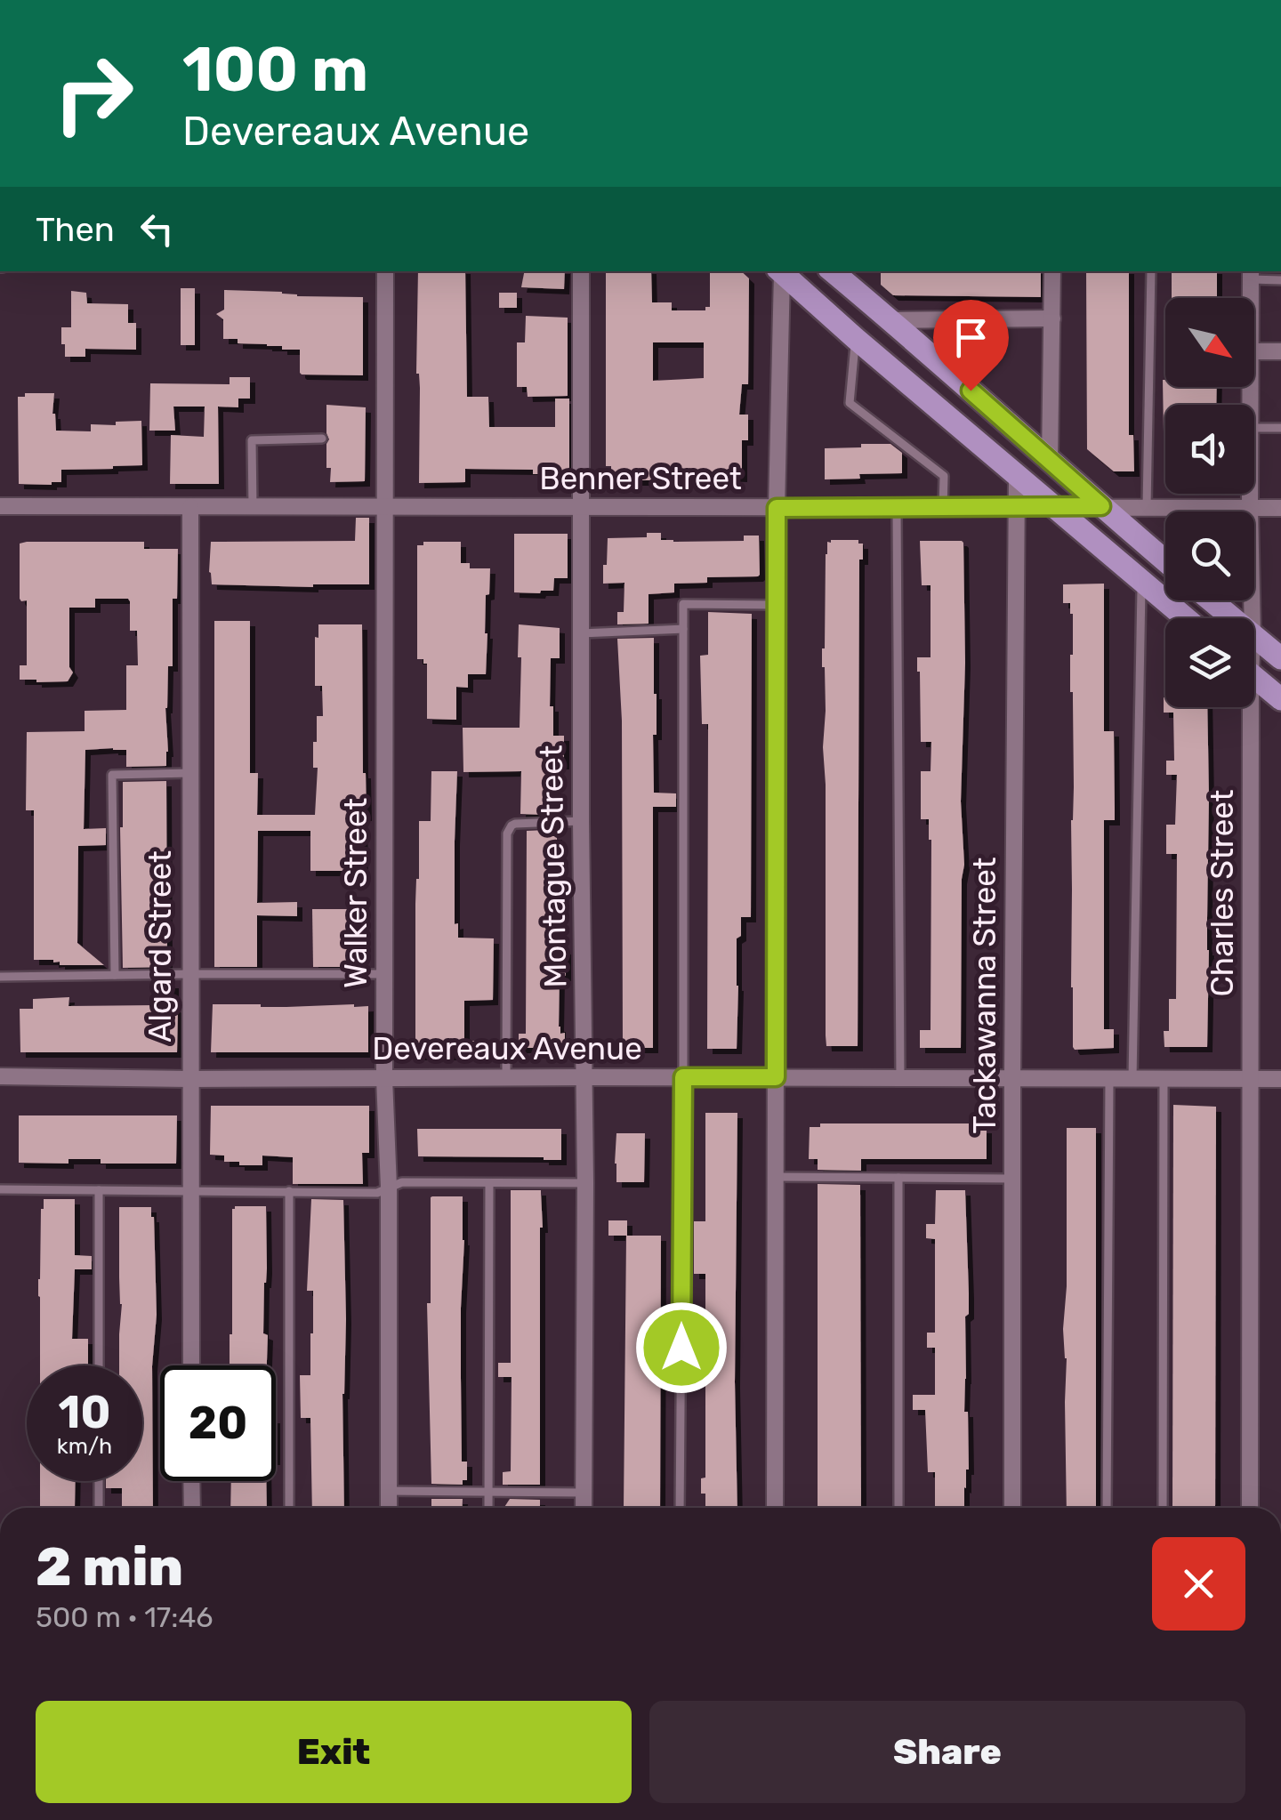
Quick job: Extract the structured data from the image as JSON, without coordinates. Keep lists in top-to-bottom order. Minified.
{"streets":{"street":["Benner Street","Montague Street","Walker Street","Charles Street","Algard Street","Tackawanna Street","Devereaux Avenue"]},"crossings":[["Benner Street","Montague Street"],["Benner Street","Walker Street"],["Benner Street","Charles Street"],["Benner Street","Algard Street"],["Benner Street","Tackawanna Street"],["Montague Street","Devereaux Avenue"],["Walker Street","Devereaux Avenue"],["Charles Street","Devereaux Avenue"],["Algard Street","Devereaux Avenue"],["Tackawanna Street","Devereaux Avenue"]],"north":"bottom right","page":{"turn":["100 m","Devereaux Avenue"],"then":"Then","speed":"10 km/h","limit":"20","heading":["2 min","500 m · 17:46"],"buttons":["Exit","Share"]}}
